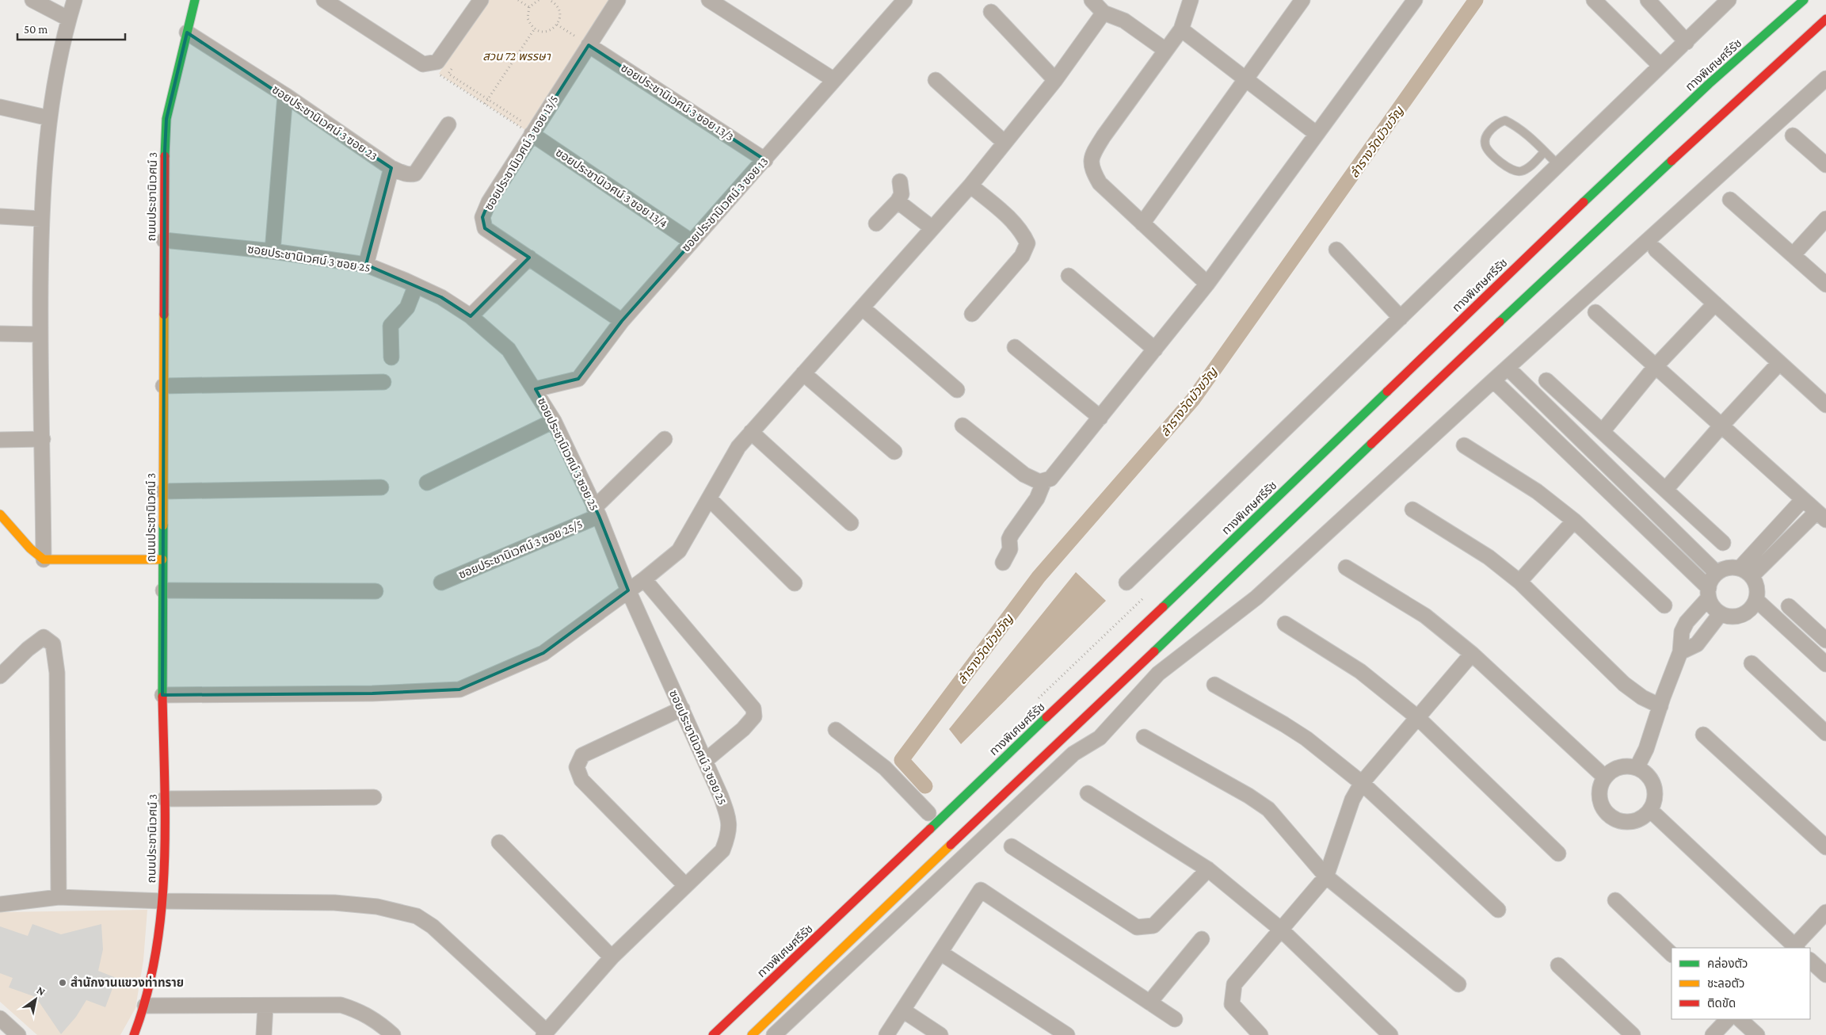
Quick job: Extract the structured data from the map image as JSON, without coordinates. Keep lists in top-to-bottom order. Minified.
{"streets":{"main road":["ทางพิเศษศรีรัช","ถนนประชานิเวศน์ 3"],"street":["ซอยประชานิเวศน์ 3 ซอย 13/3","ซอยประชานิเวศน์ 3 ซอย 23","ซอยประชานิเวศน์ 3 ซอย 13/5","ซอยประชานิเวศน์ 3 ซอย 13/4","ซอยประชานิเวศน์ 3 ซอย 13","ซอยประชานิเวศน์ 3 ซอย 25","ซอยประชานิเวศน์ 3 ซอย 25/5"]},"crossings":[["ซอยประชานิเวศน์ 3 ซอย 13/3","ซอยประชานิเวศน์ 3 ซอย 13/5"],["ซอยประชานิเวศน์ 3 ซอย 13/3","ซอยประชานิเวศน์ 3 ซอย 13"],["ซอยประชานิเวศน์ 3 ซอย 23","ถนนประชานิเวศน์ 3"],["ซอยประชานิเวศน์ 3 ซอย 13/5","ซอยประชานิเวศน์ 3 ซอย 13/4"],["ซอยประชานิเวศน์ 3 ซอย 13/5","ซอยประชานิเวศน์ 3 ซอย 13"],["ซอยประชานิเวศน์ 3 ซอย 13/4","ซอยประชานิเวศน์ 3 ซอย 13"],["ถนนประชานิเวศน์ 3","ซอยประชานิเวศน์ 3 ซอย 25"],["ซอยประชานิเวศน์ 3 ซอย 13","ซอยประชานิเวศน์ 3 ซอย 25"],["ซอยประชานิเวศน์ 3 ซอย 25","ซอยประชานิเวศน์ 3 ซอย 25/5"]],"water":["ลำรางวัดบัวขวัญ"],"parks":["สวน 72 พรรษา"],"places":["สำนักงานแขวงท่าทราย"],"legend":["คล่องตัว","ชะลอตัว","ติดขัด"],"scale_bar":"50 m","north":"top right"}
